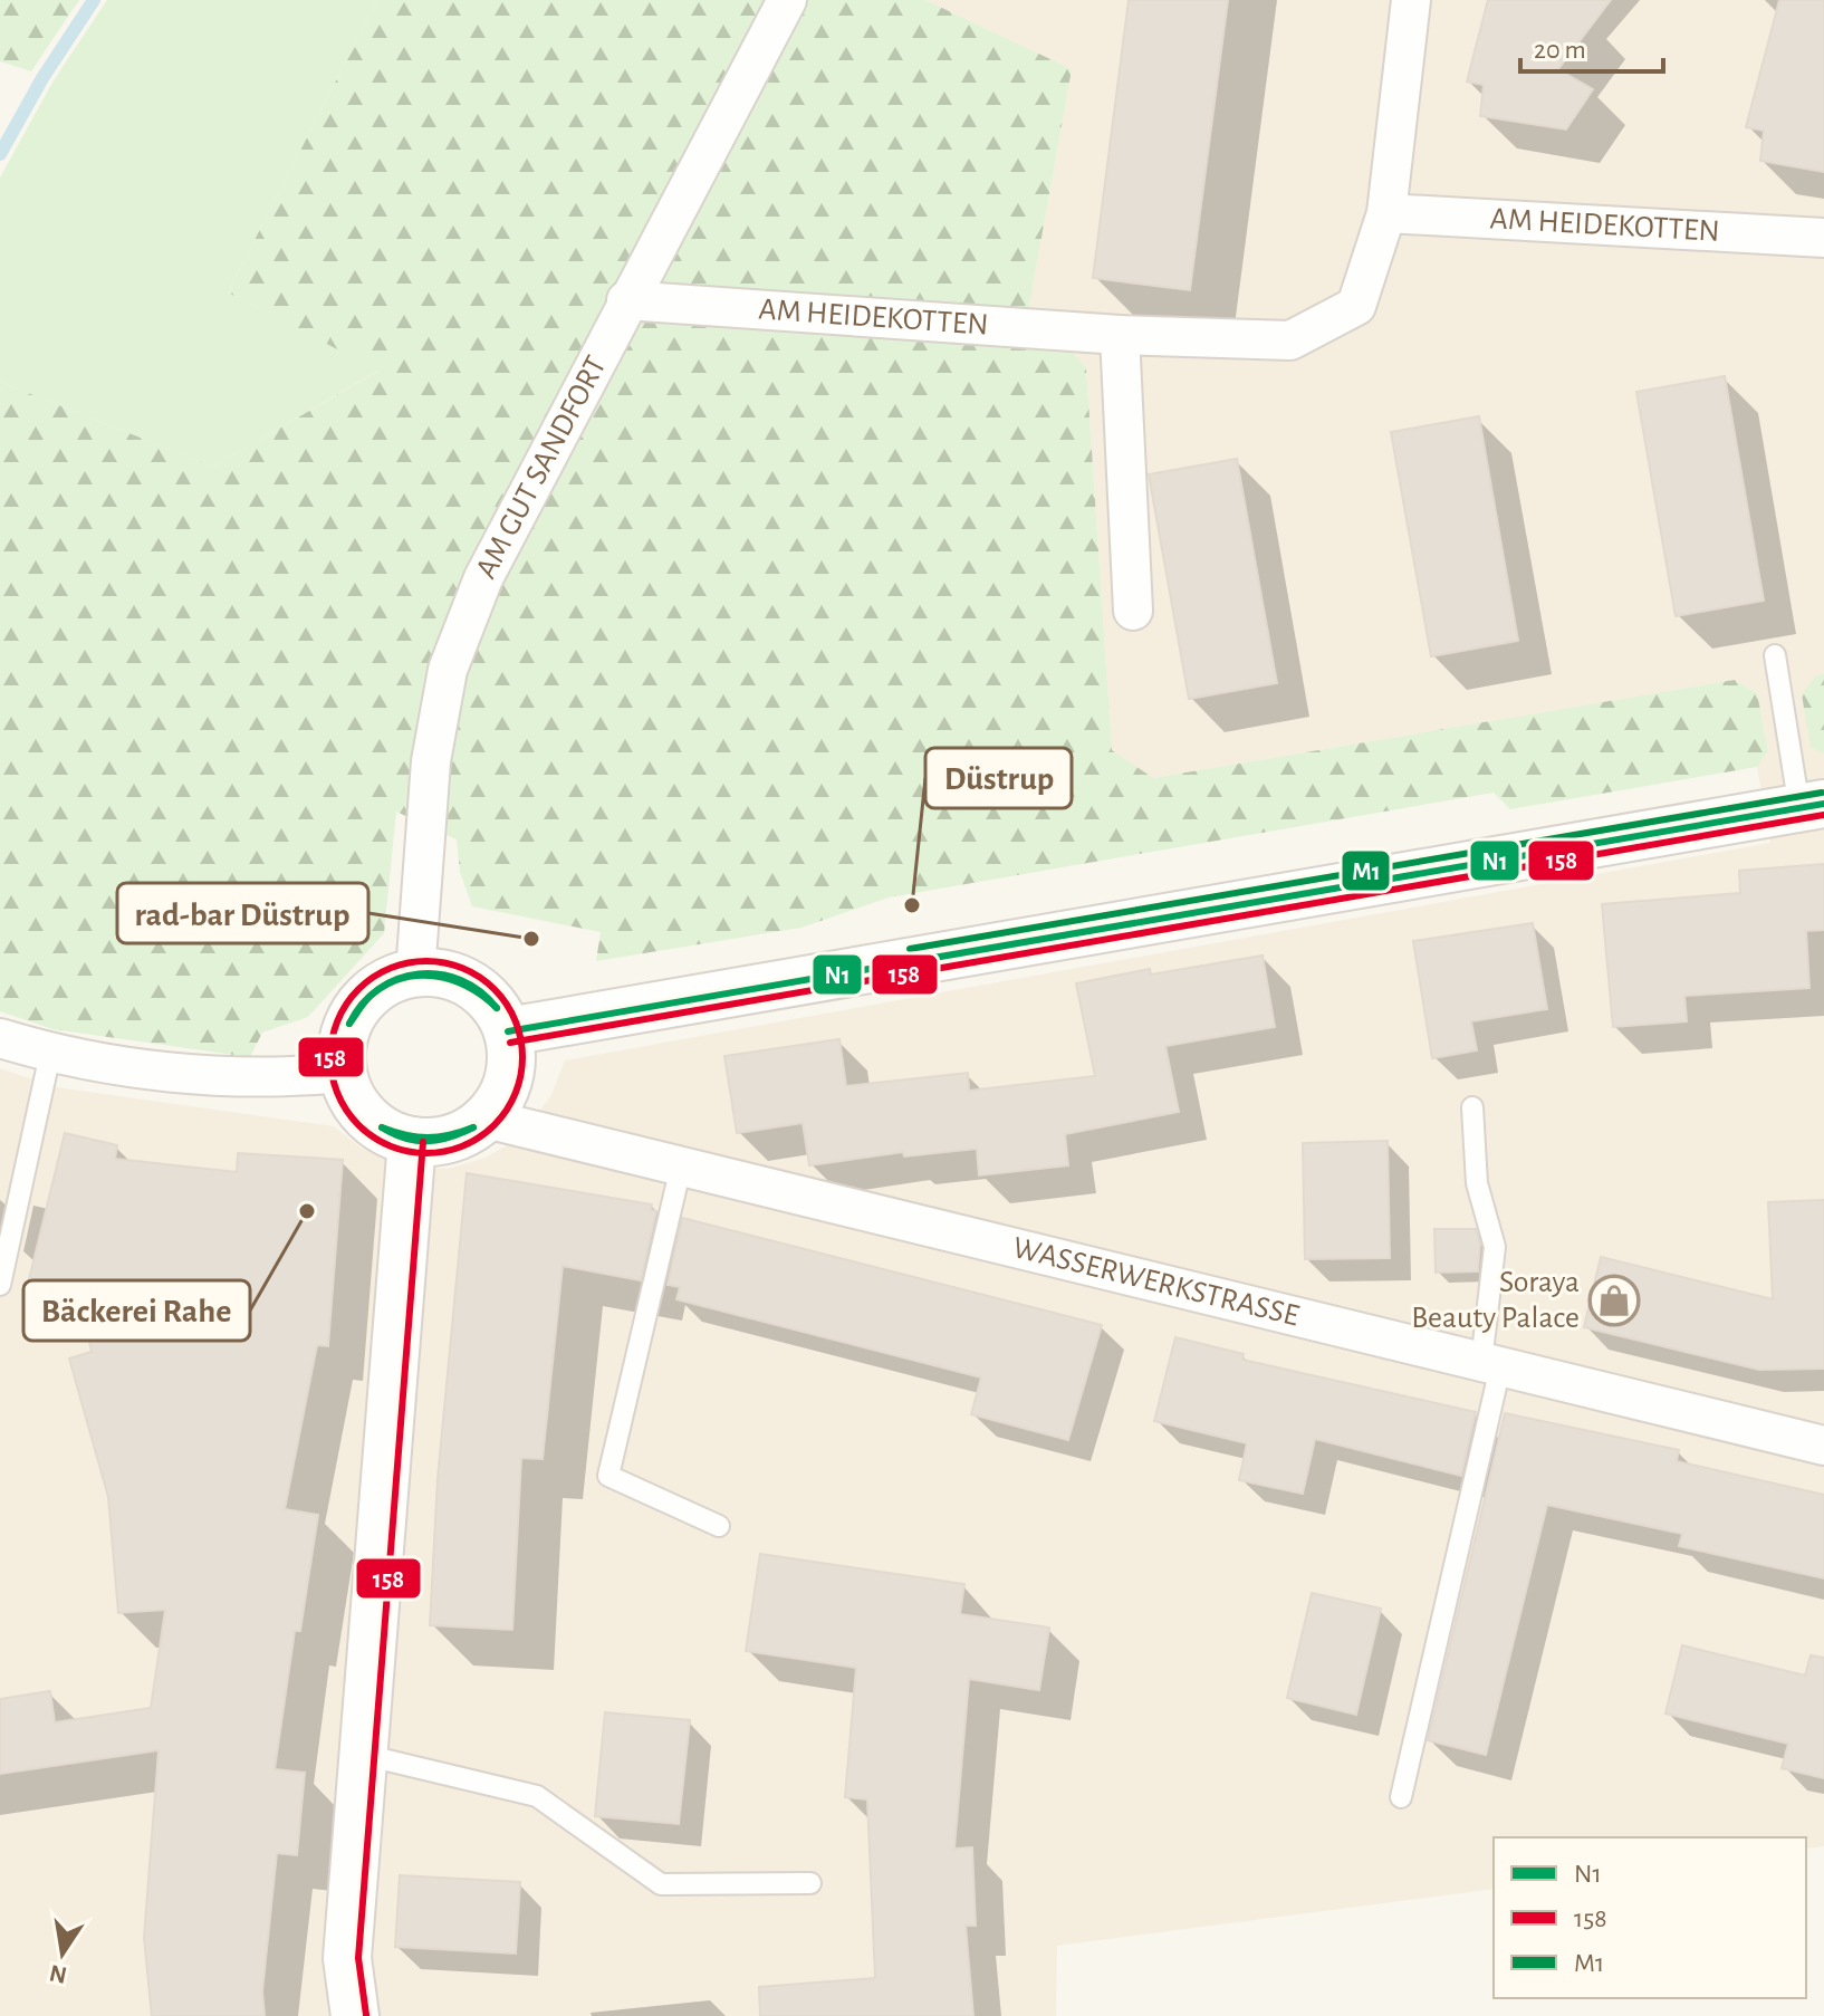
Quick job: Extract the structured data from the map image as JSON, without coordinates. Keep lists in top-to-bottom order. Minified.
{"streets":{"street":["AM HEIDEKOTTEN","AM GUT SANDFORT","WASSERWERKSTRASSE"]},"crossings":[["AM HEIDEKOTTEN","AM GUT SANDFORT"],["AM GUT SANDFORT","WASSERWERKSTRASSE"]],"places":{"other":["Düstrup","rad-bar Düstrup","Bäckerei Rahe"],"shop":["Soraya Beauty Palace"]},"lines":["transit line M1","transit line N1","transit line 158"],"legend":["N1","158","M1"],"scale_bar":"20 m","north":"bottom"}
